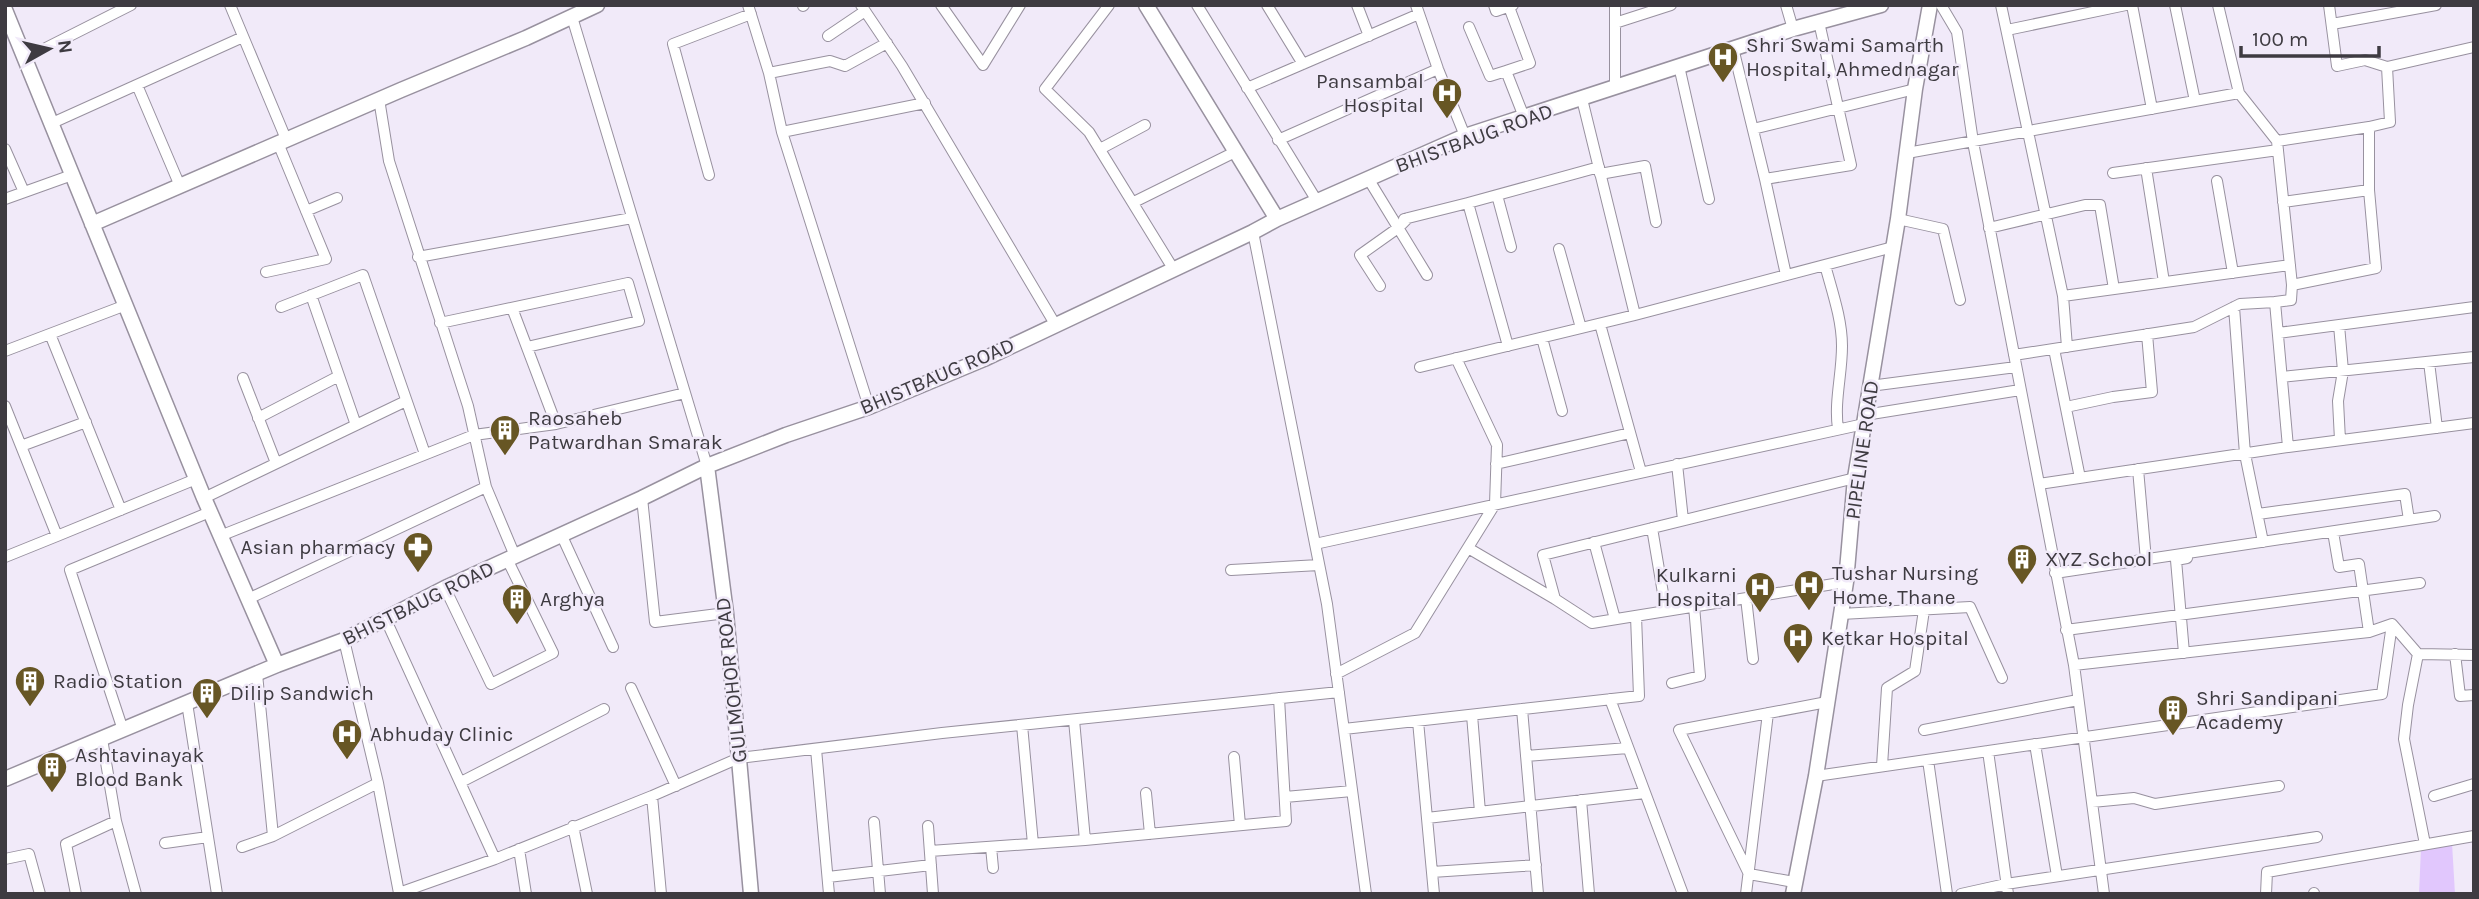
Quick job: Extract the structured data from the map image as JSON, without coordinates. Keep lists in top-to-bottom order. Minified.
{"streets":{"street":["BHISTBAUG ROAD","PIPELINE ROAD","GULMOHOR ROAD"]},"crossings":[["BHISTBAUG ROAD","GULMOHOR ROAD"]],"places":{"hospital":["Shri Swami Samarth Hospital, Ahmednagar","Pansambal Hospital","Tushar Nursing Home, Thane","Kulkarni Hospital","Ketkar Hospital","Abhuday Clinic"],"building":["Raosaheb Patwardhan Smarak","XYZ School","Arghya","Radio Station","Dilip Sandwich","Shri Sandipani Academy","Ashtavinayak Blood Bank"],"pharmacy":["Asian pharmacy"]},"scale_bar":"100 m","north":"right"}
